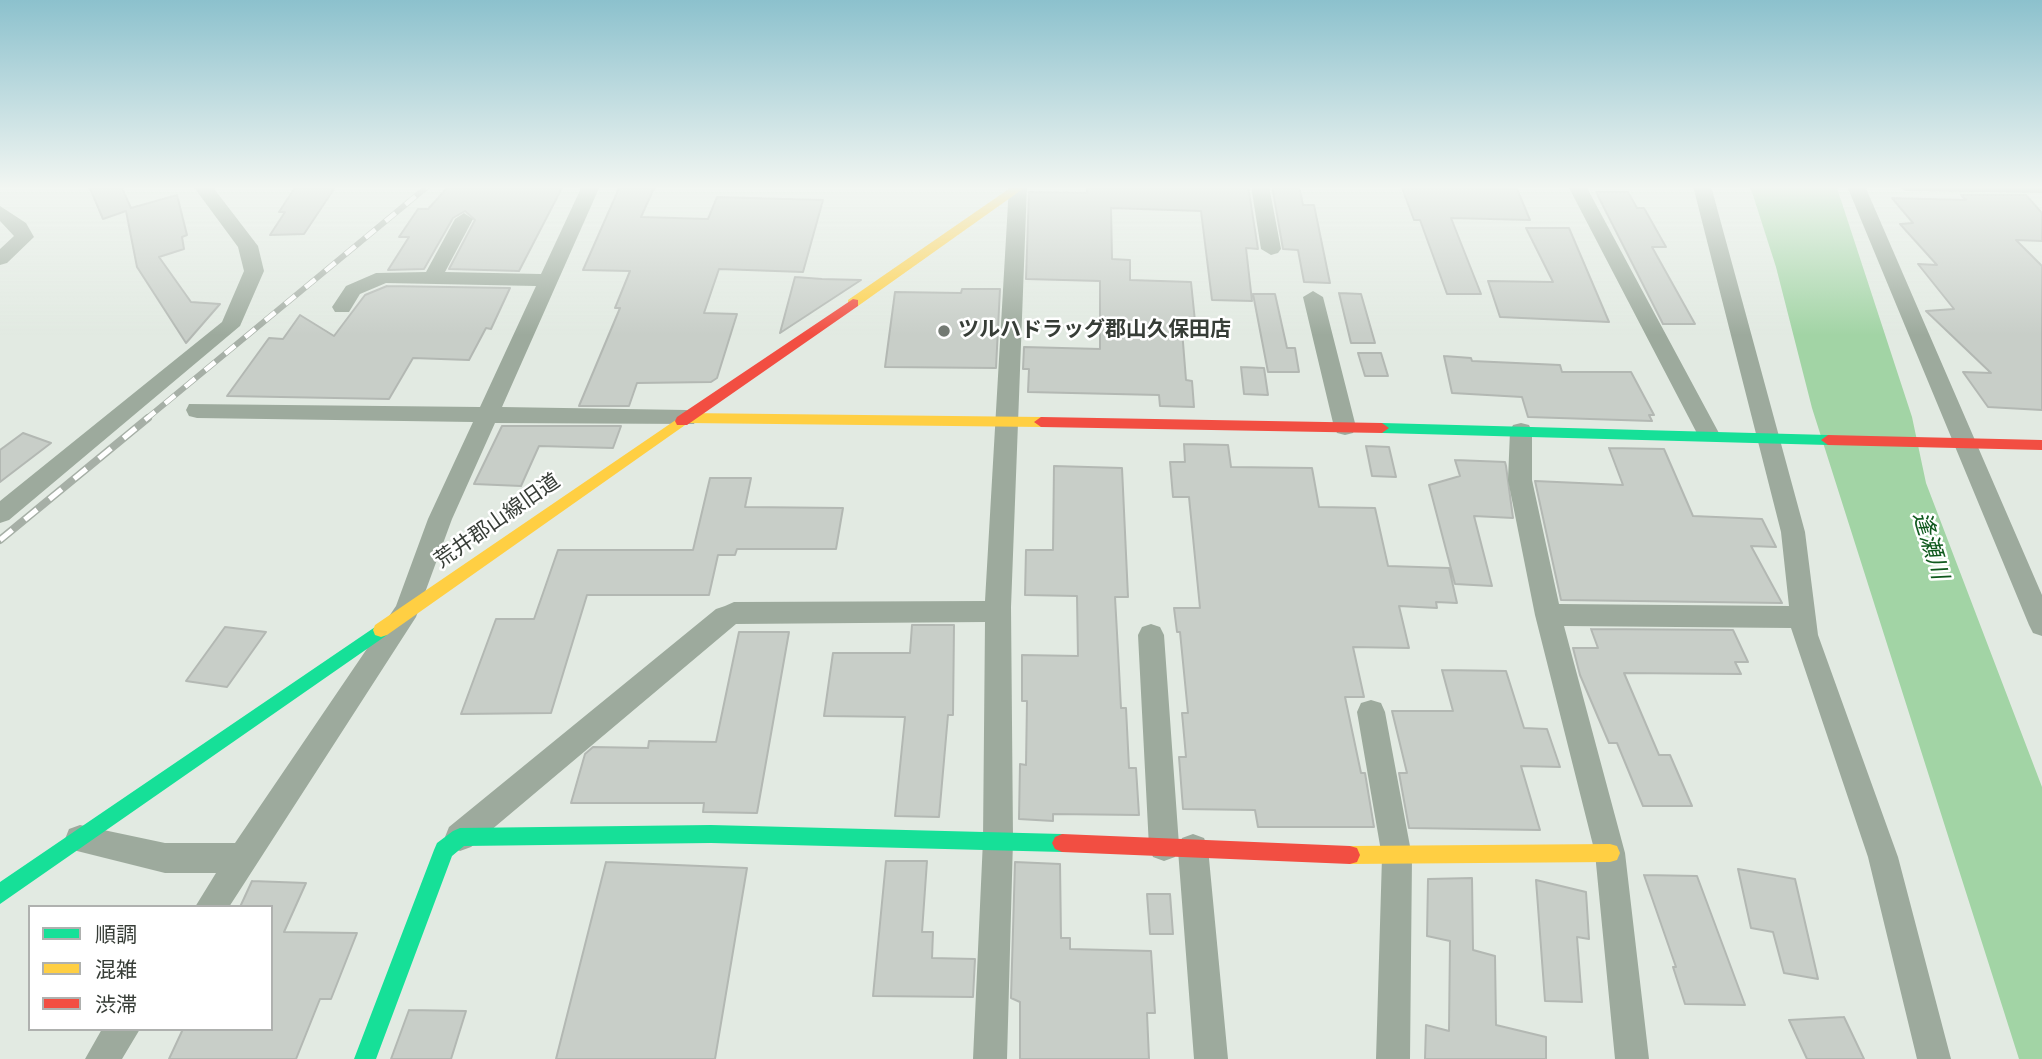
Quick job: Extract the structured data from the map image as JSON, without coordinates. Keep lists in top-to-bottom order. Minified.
{"streets":{"street":["荒井郡山線旧道"]},"water":["逢瀬川"],"places":["ツルハドラッグ郡山久保田店"],"legend":["順調","混雑","渋滞"]}
